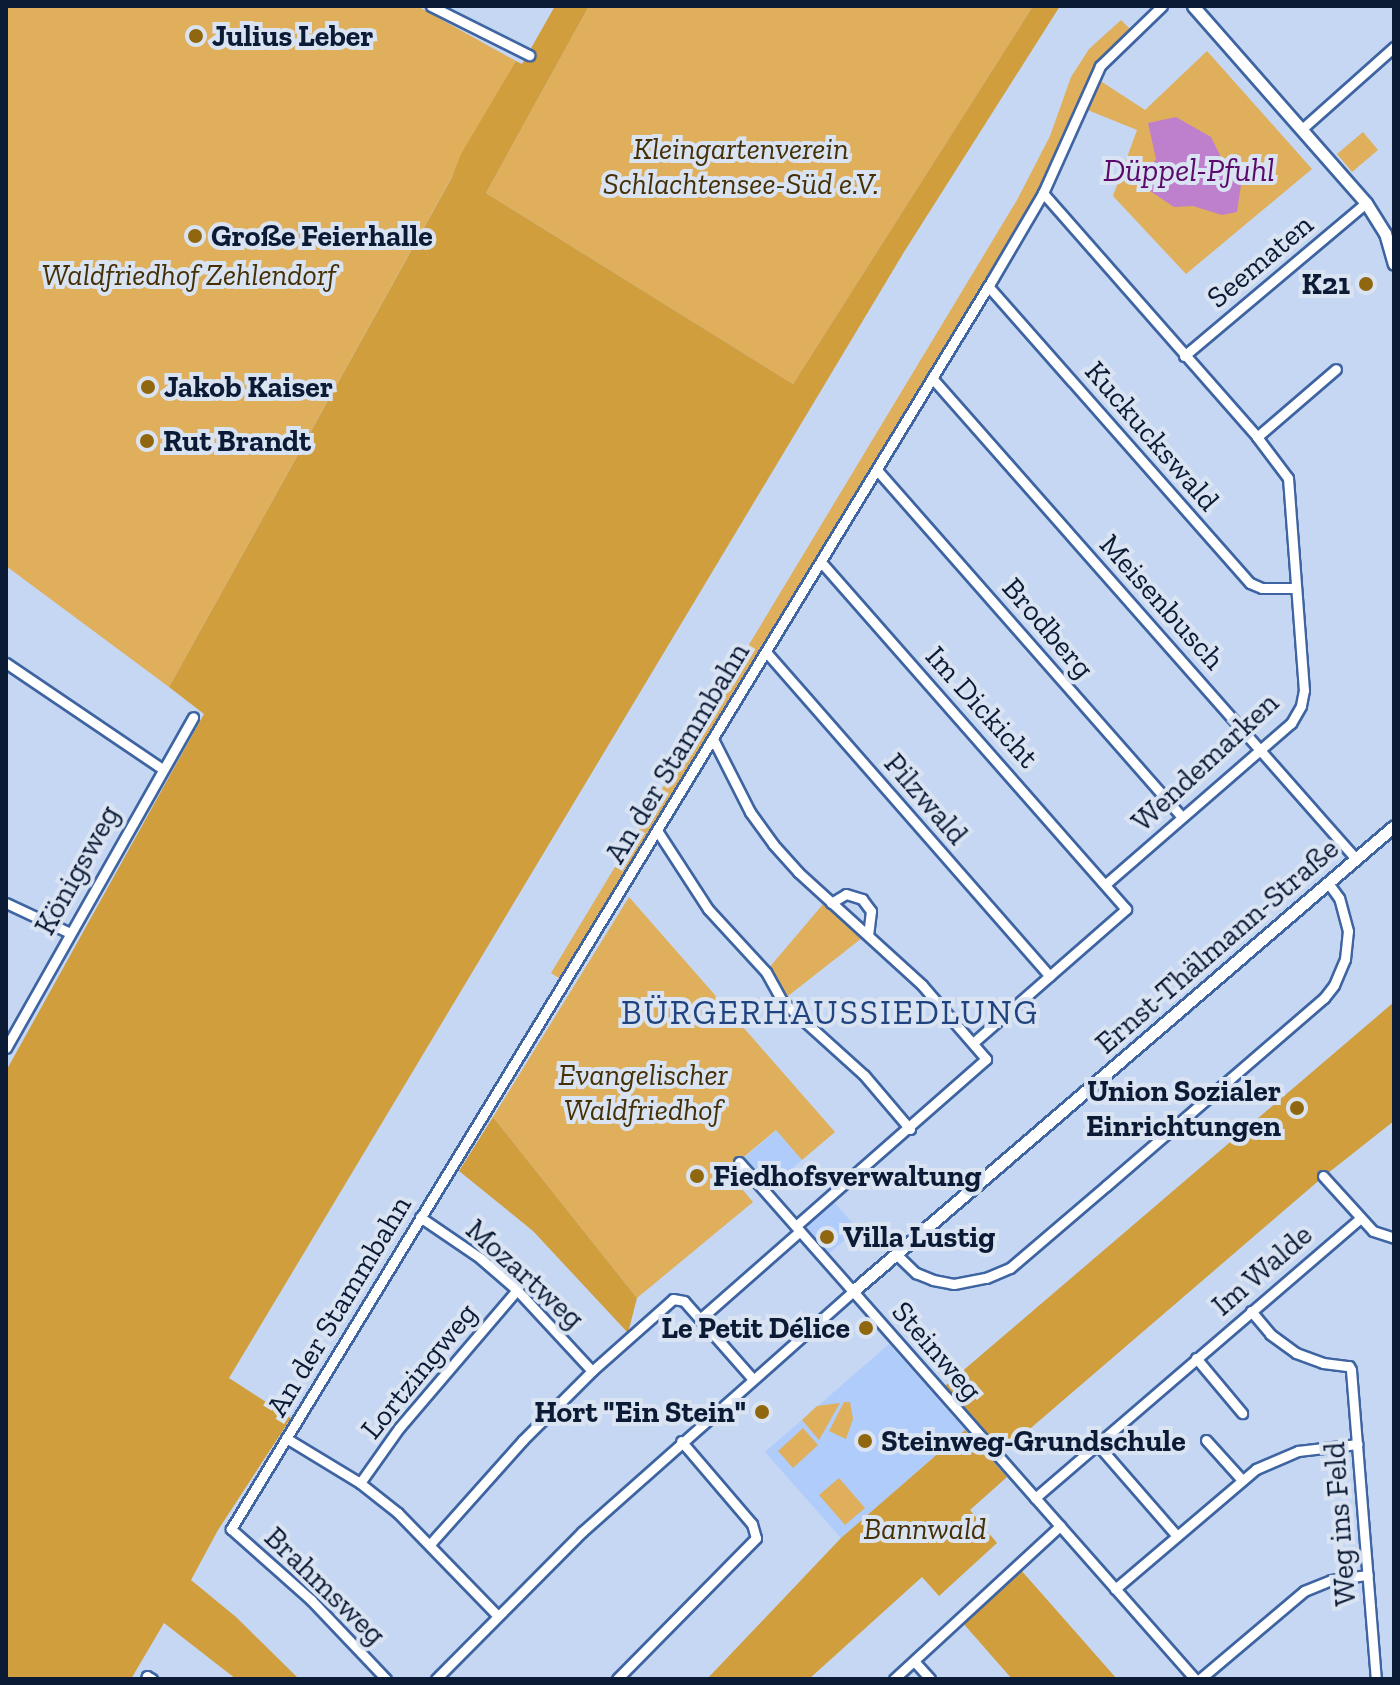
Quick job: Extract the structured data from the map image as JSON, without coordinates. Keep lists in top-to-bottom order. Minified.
{"streets":{"street":["Seematen","Kuckuckswald","Meisenbusch","Brodberg","Im Dickicht","An der Stammbahn","Wendemarken","Pilzwald","Königsweg","Ernst-Thälmann-Straße","Im Walde","Mozartweg","Steinweg","Lortzingweg","Weg ins Feld","Brahmsweg"]},"crossings":[["Seematen","Wendemarken"],["Kuckuckswald","An der Stammbahn"],["Kuckuckswald","Wendemarken"],["Meisenbusch","An der Stammbahn"],["Meisenbusch","Wendemarken"],["Meisenbusch","Ernst-Thälmann-Straße"],["Brodberg","An der Stammbahn"],["Brodberg","Wendemarken"],["Im Dickicht","An der Stammbahn"],["Im Dickicht","Wendemarken"],["An der Stammbahn","Wendemarken"],["An der Stammbahn","Pilzwald"],["An der Stammbahn","Mozartweg"],["An der Stammbahn","Brahmsweg"],["Ernst-Thälmann-Straße","Steinweg"],["Im Walde","Steinweg"],["Im Walde","Weg ins Feld"],["Mozartweg","Lortzingweg"]],"districts":["BÜRGERHAUSSIEDLUNG"],"water":["Düppel-Pfuhl"],"parks":["Kleingartenverein Schlachtensee-Süd e.V.","Waldfriedhof Zehlendorf","Evangelischer Waldfriedhof","Bannwald"],"places":["Julius Leber","Große Feierhalle","K21","Jakob Kaiser","Rut Brandt","Union Sozialer Einrichtungen","Fiedhofsverwaltung","Villa Lustig","Le Petit Délice","Hort \"Ein Stein\"","Steinweg-Grundschule"]}
